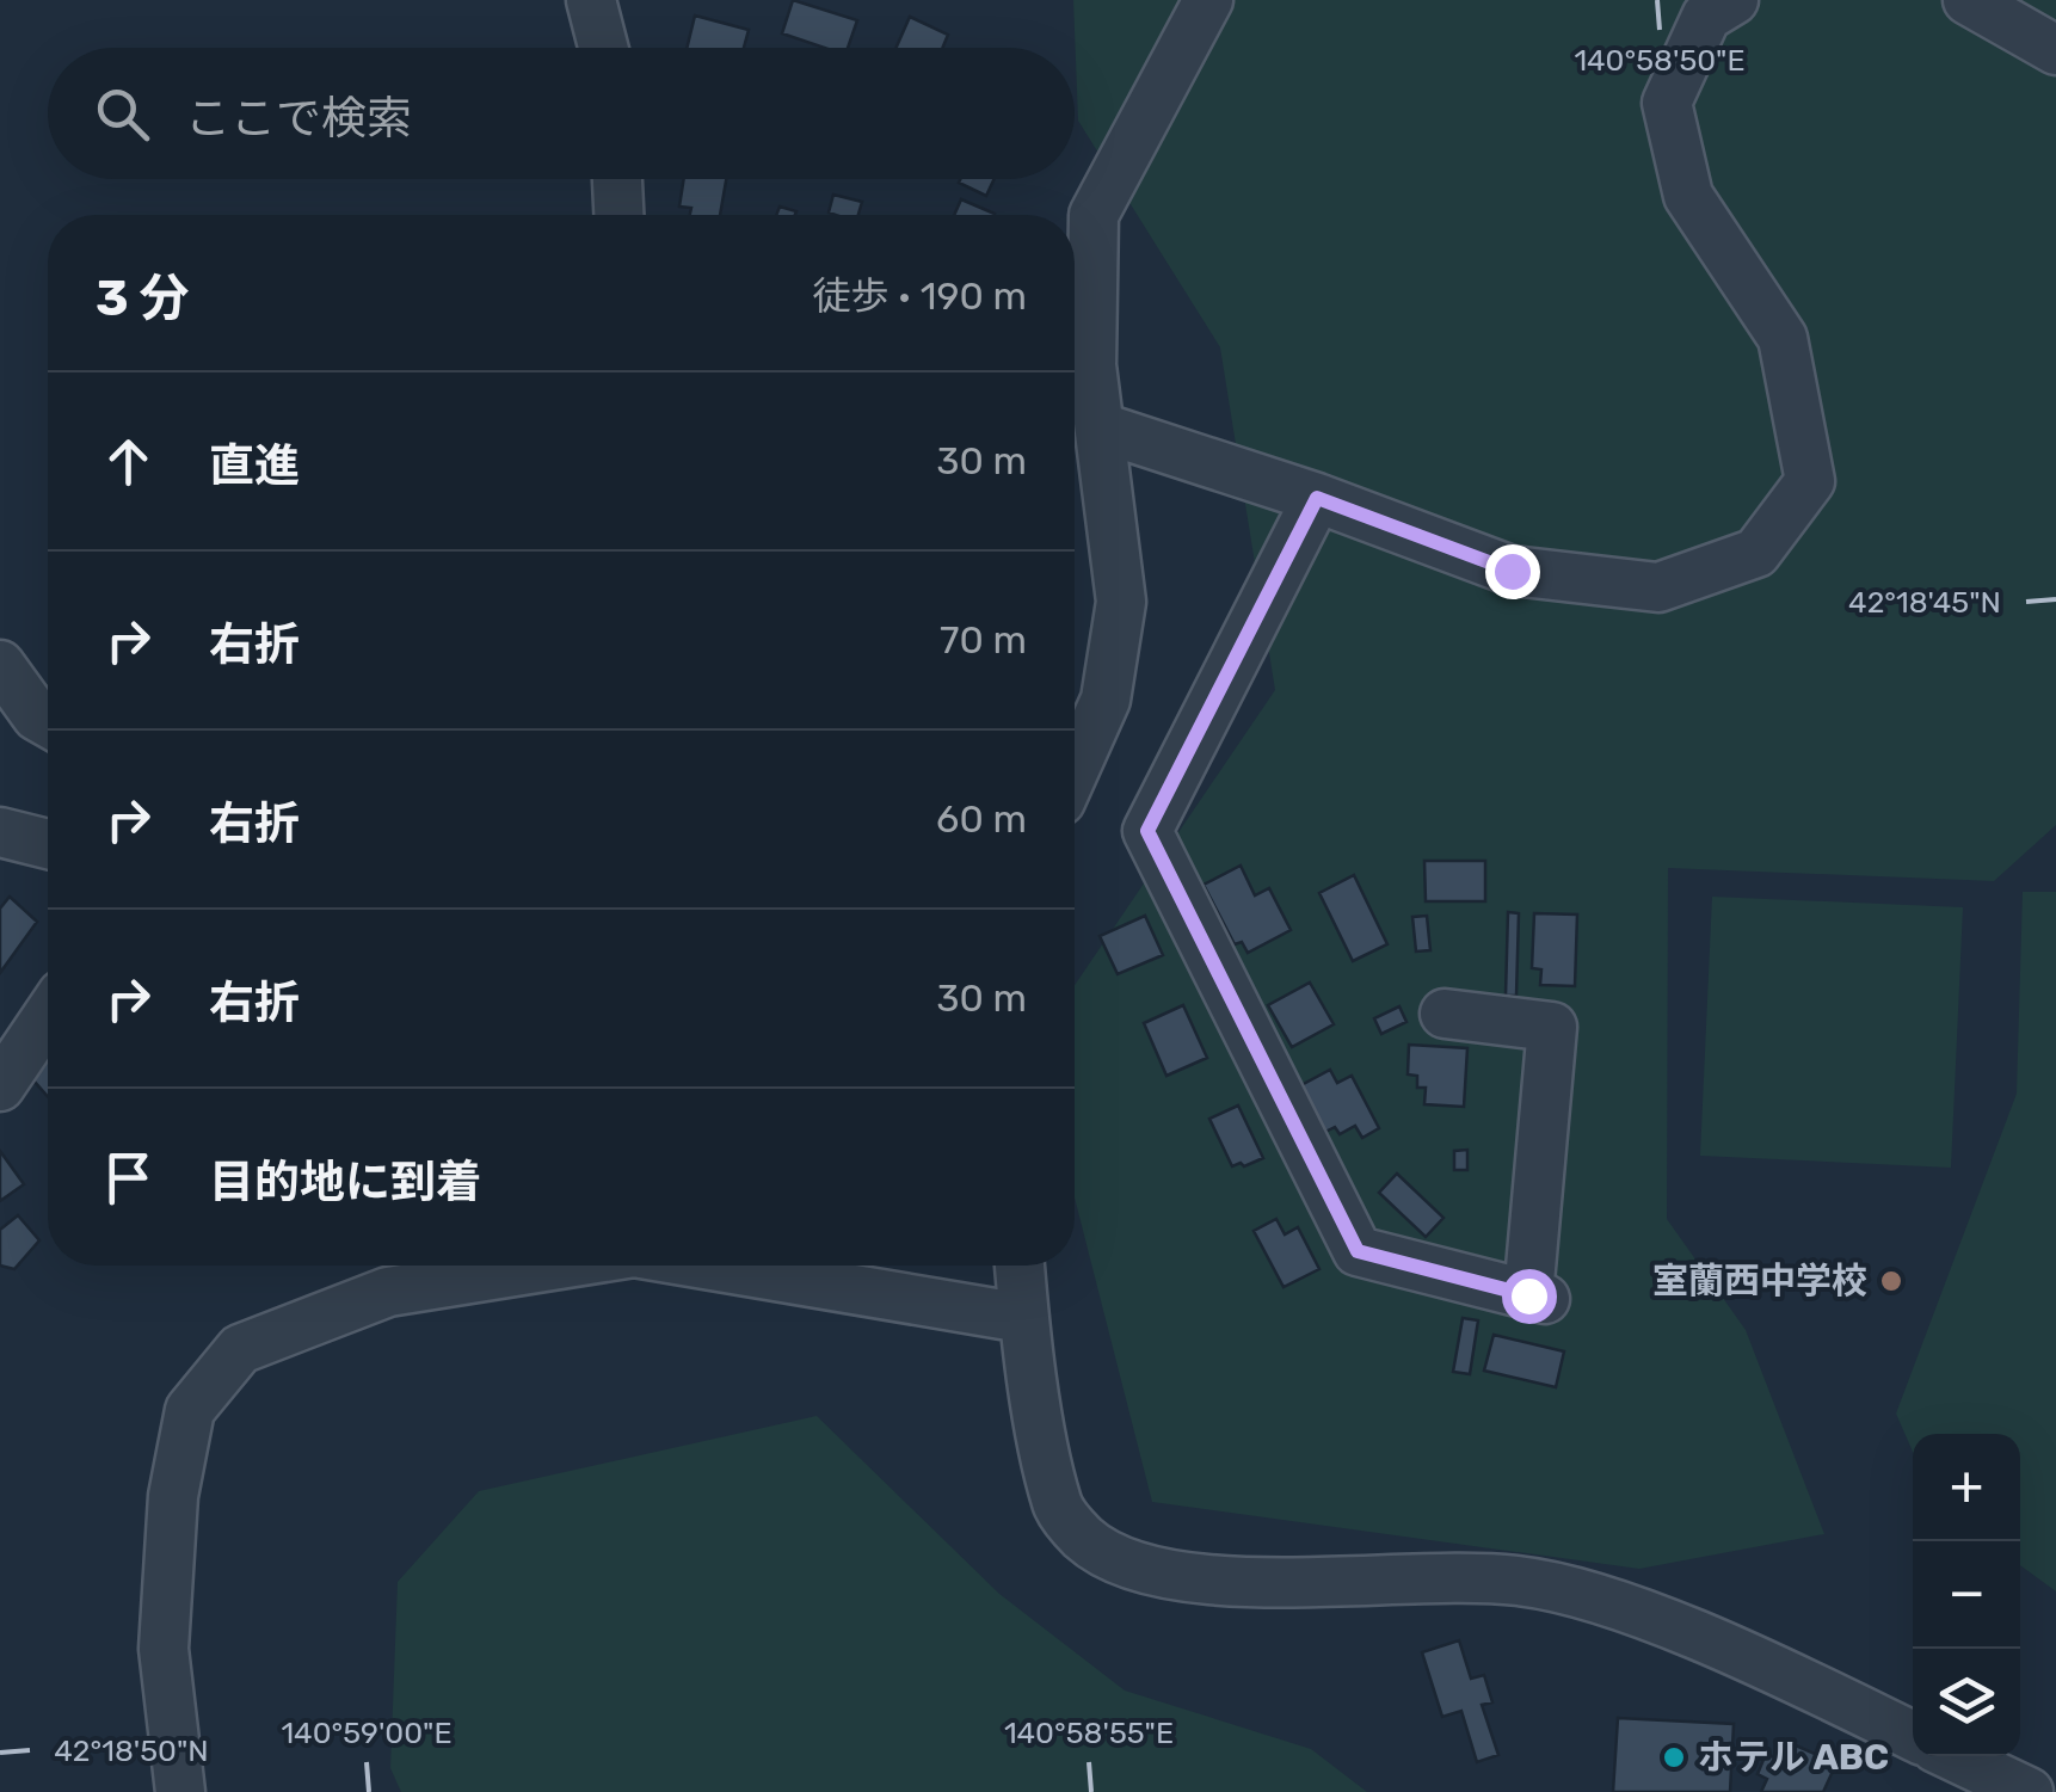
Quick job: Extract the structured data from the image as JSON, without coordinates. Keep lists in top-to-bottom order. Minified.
{"places":["室蘭西中学校","ホテル ABC"],"page":{"search":"ここで検索","heading":["3 分","徒歩 · 190 m"],"list":[["直進","30 m"],["右折","70 m"],["右折","60 m"],["右折","30 m"],"目的地に到着"],"map_buttons":["+","−"]},"coordinates":["140°58'50\"E","42°18'45\"N","140°59'00\"E","140°58'55\"E","42°18'50\"N"]}
